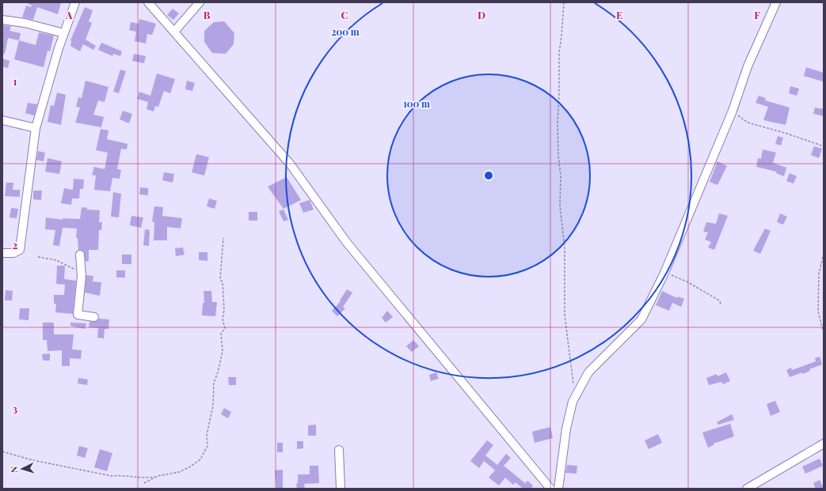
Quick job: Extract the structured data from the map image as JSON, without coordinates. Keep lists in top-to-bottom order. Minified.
{"north":"left","grid":{"columns":["A","B","C","D","E","F"],"rows":["1","2","3"]},"rings":["200 m","100 m"]}
